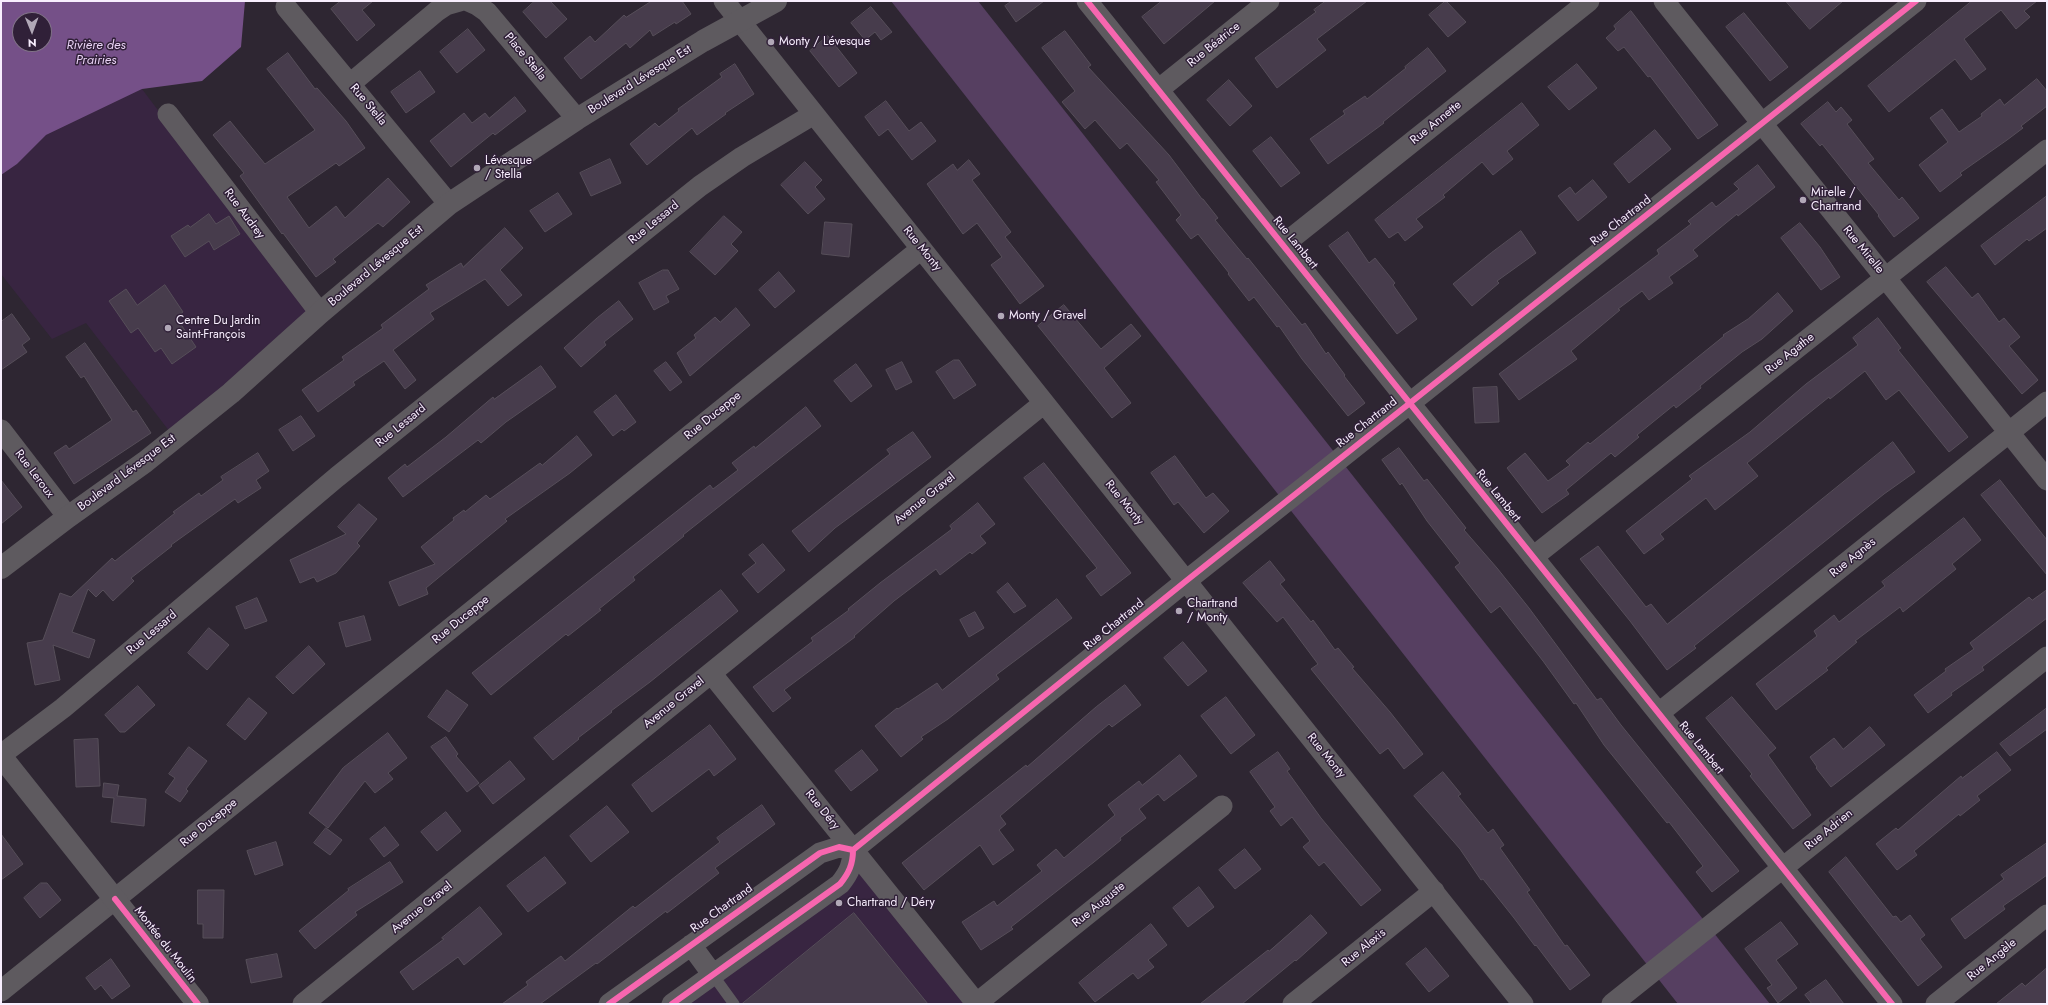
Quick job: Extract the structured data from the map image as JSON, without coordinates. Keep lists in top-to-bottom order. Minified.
{"streets":{"street":["Rue Béatrice","Place Stella","Boulevard Lévesque Est","Rue Stella","Rue Annette","Rue Audrey","Rue Chartrand","Rue Lessard","Rue Lambert","Rue Monty","Rue Mirelle","Rue Agathe","Rue Duceppe","Rue Leroux","Avenue Gravel","Rue Agnès","Rue Déry","Rue Adrien","Rue Auguste","Montée du Moulin","Rue Alexis","Rue Angèle"]},"crossings":[["Rue Béatrice","Rue Lambert"],["Place Stella","Boulevard Lévesque Est"],["Boulevard Lévesque Est","Rue Stella"],["Boulevard Lévesque Est","Rue Audrey"],["Boulevard Lévesque Est","Rue Monty"],["Boulevard Lévesque Est","Rue Leroux"],["Rue Annette","Rue Lambert"],["Rue Chartrand","Rue Lambert"],["Rue Chartrand","Rue Monty"],["Rue Chartrand","Rue Mirelle"],["Rue Chartrand","Rue Déry"],["Rue Lessard","Rue Monty"],["Rue Lessard","Montée du Moulin"],["Rue Lambert","Rue Agathe"],["Rue Lambert","Rue Agnès"],["Rue Lambert","Rue Adrien"],["Rue Monty","Rue Duceppe"],["Rue Monty","Avenue Gravel"],["Rue Monty","Rue Alexis"],["Rue Mirelle","Rue Agathe"],["Rue Mirelle","Rue Agnès"],["Rue Duceppe","Montée du Moulin"],["Avenue Gravel","Rue Déry"],["Rue Déry","Rue Auguste"]],"water":["Rivière des Prairies"],"places":["Monty / Lévesque","Lévesque / Stella","Mirelle / Chartrand","Monty / Gravel","Centre Du Jardin Saint-François","Chartrand / Monty","Chartrand / Déry"],"north":"bottom"}
